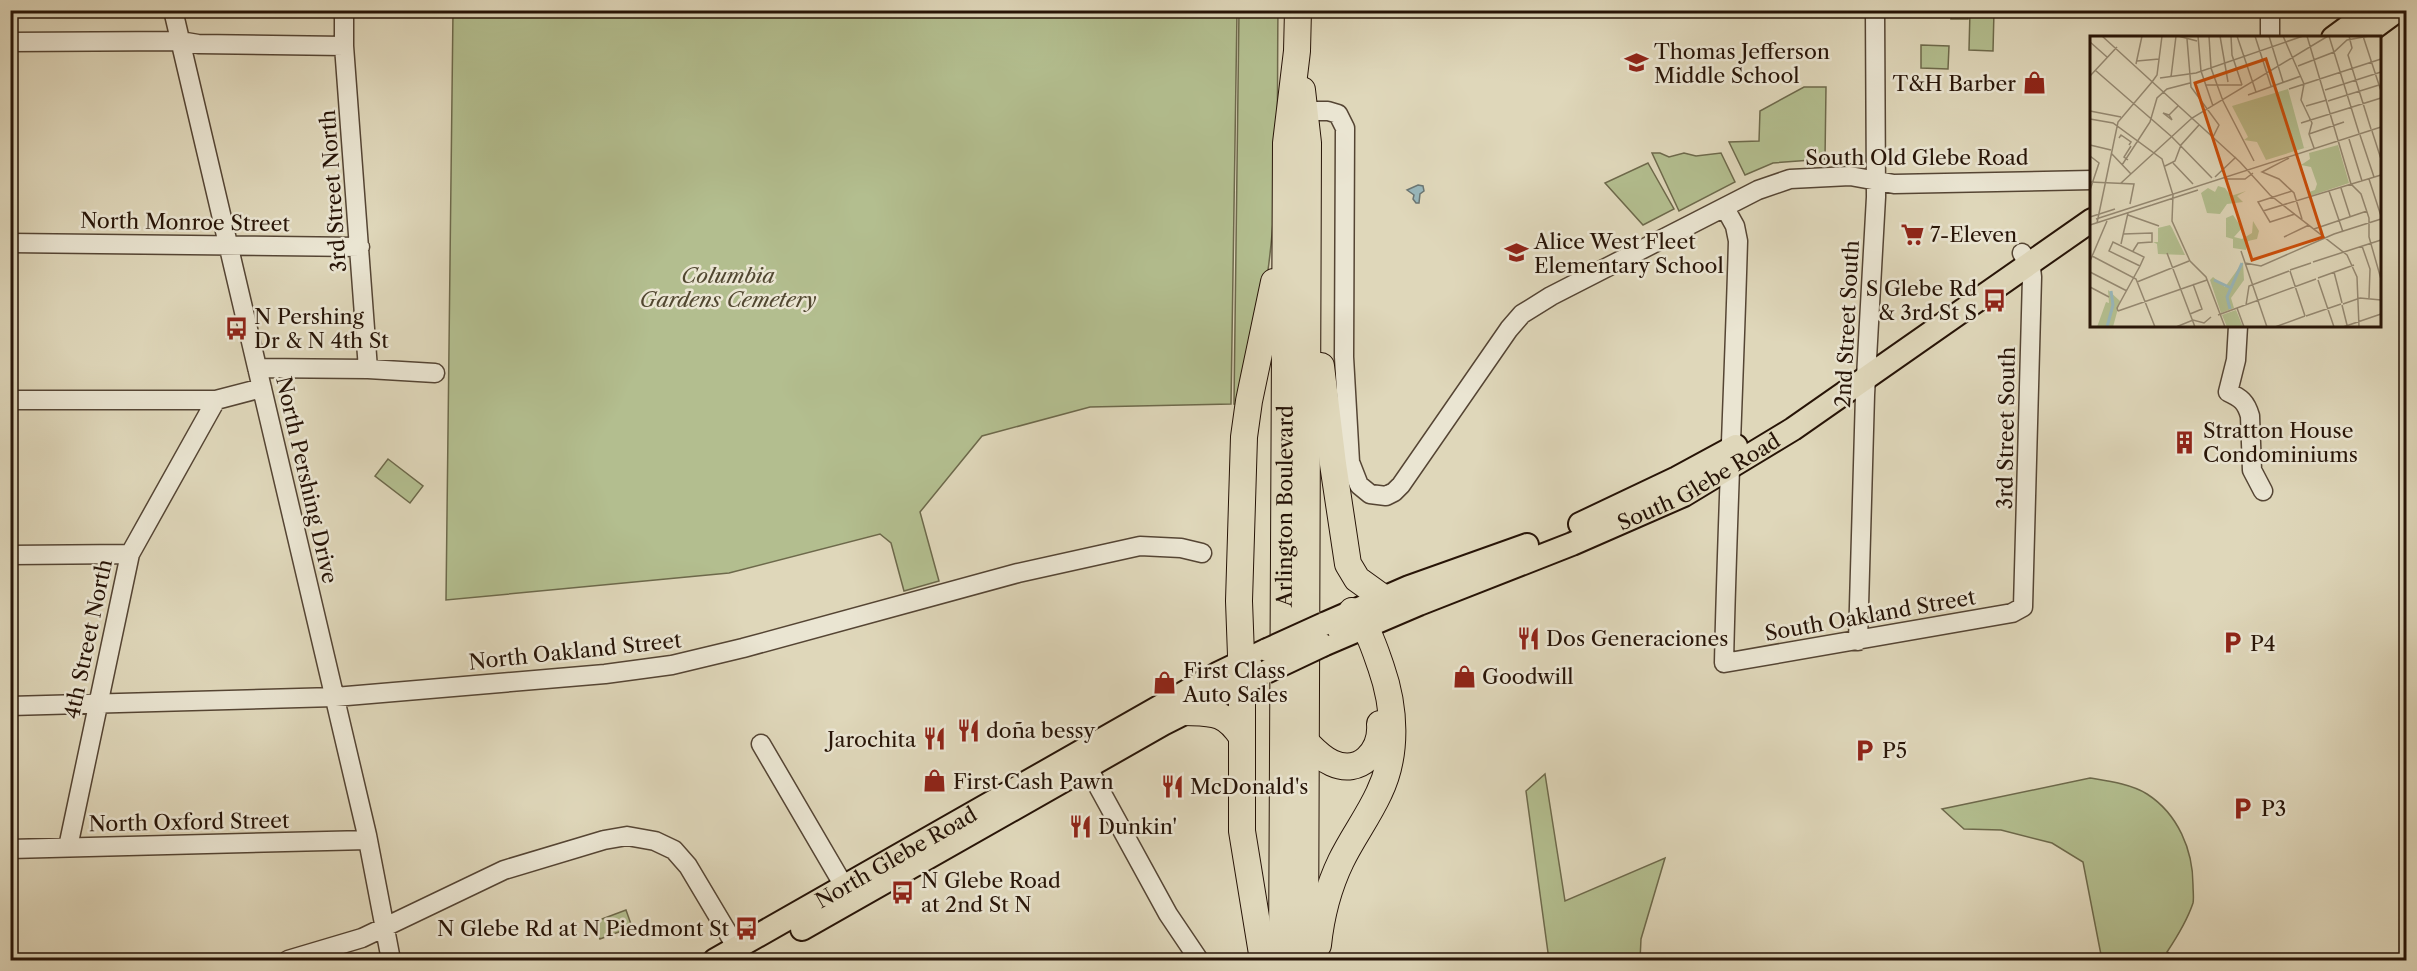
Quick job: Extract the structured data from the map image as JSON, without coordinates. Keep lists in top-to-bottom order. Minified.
{"streets":{"highway":["Arlington Boulevard"],"main road":["South Glebe Road","North Glebe Road"],"street":["South Old Glebe Road","3rd Street North","North Monroe Street","2nd Street South","3rd Street South","North Pershing Drive","South Oakland Street","4th Street North","North Oakland Street","North Oxford Street"]},"crossings":[["South Old Glebe Road","2nd Street South"],["South Old Glebe Road","Arlington Boulevard"],["3rd Street North","North Monroe Street"],["North Monroe Street","North Pershing Drive"],["2nd Street South","South Glebe Road"],["2nd Street South","South Oakland Street"],["3rd Street South","South Glebe Road"],["3rd Street South","South Oakland Street"],["North Pershing Drive","North Oakland Street"],["North Pershing Drive","North Oxford Street"],["South Glebe Road","South Oakland Street"],["South Glebe Road","North Glebe Road"],["4th Street North","North Oakland Street"],["4th Street North","North Oxford Street"]],"parks":["Columbia Gardens Cemetery"],"places":{"school or university":["Thomas Jefferson Middle School","Alice West Fleet Elementary School"],"shop":["T&H Barber","Goodwill","First Class Auto Sales","First Cash Pawn"],"supermarket":["7-Eleven"],"bus stop":["S Glebe Rd & 3rd St S","N Pershing Dr & N 4th St","N Glebe Road at 2nd St N","N Glebe Rd at N Piedmont St"],"building":["Stratton House Condominiums"],"restaurant":["Dos Generaciones","doña bessy","Jarochita","McDonald's","Dunkin'"],"parking":["P4","P5","P3"]}}
